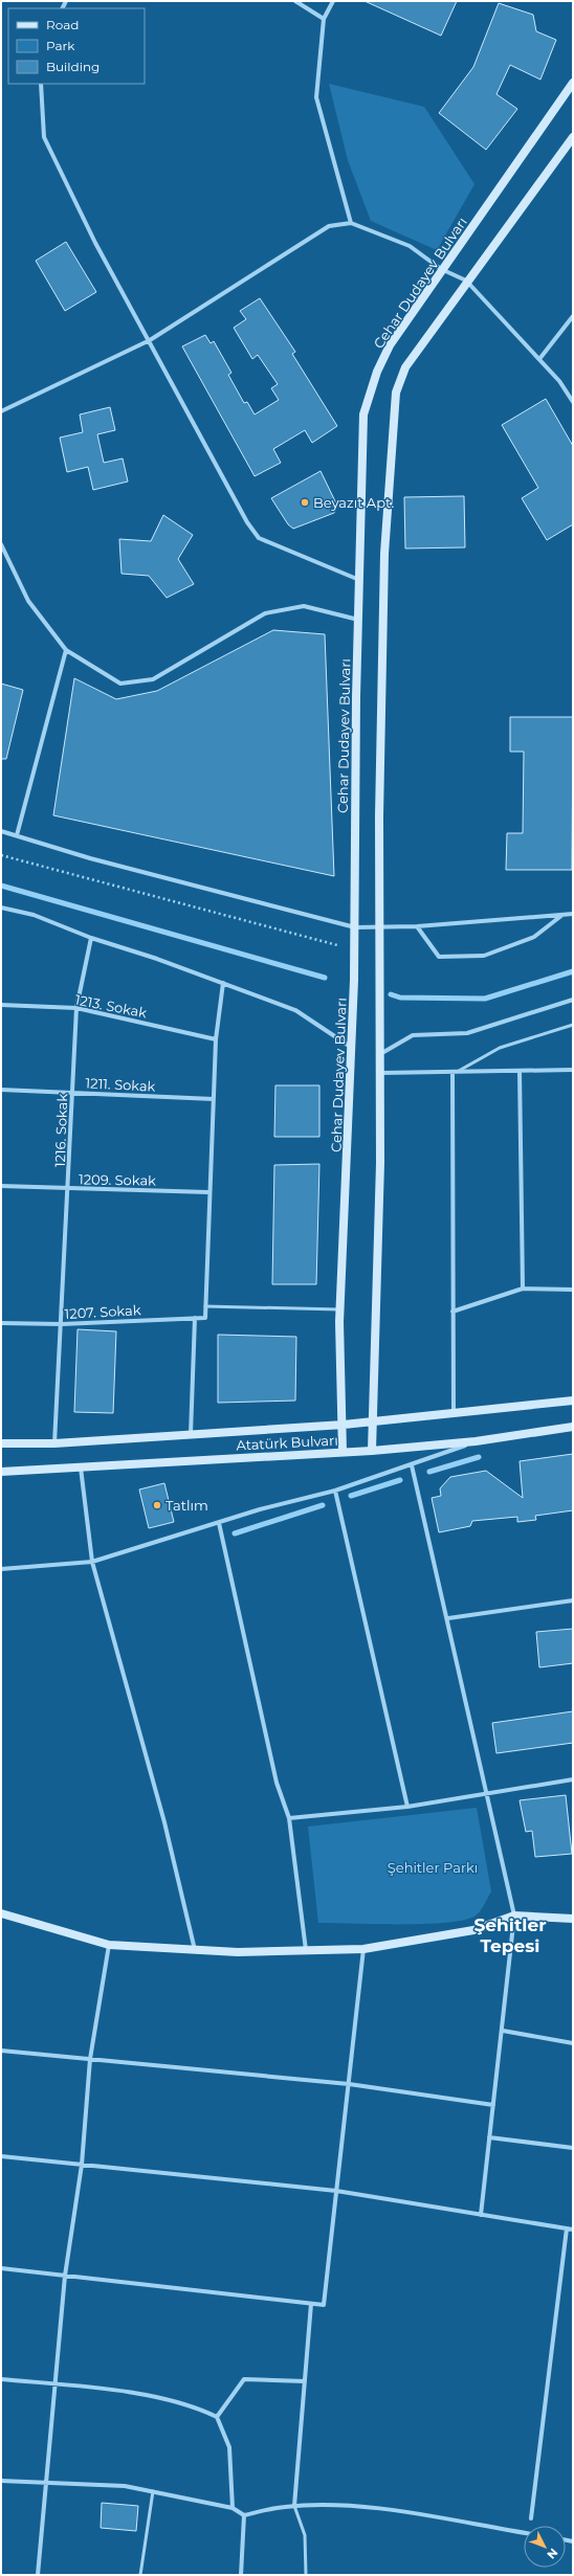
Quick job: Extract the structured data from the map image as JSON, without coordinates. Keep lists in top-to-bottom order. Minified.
{"streets":{"street":["Cehar Dudayev Bulvarı","1213. Sokak","1211. Sokak","1216. Sokak","1209. Sokak","1207. Sokak","Atatürk Bulvarı"]},"crossings":[["Cehar Dudayev Bulvarı","Atatürk Bulvarı"],["1213. Sokak","1216. Sokak"],["1211. Sokak","1216. Sokak"],["1216. Sokak","1209. Sokak"],["1216. Sokak","1207. Sokak"],["1216. Sokak","Atatürk Bulvarı"]],"districts":["Şehitler Tepesi"],"parks":["Şehitler Parkı"],"places":["Beyazıt Apt.","Tatlım"],"legend":["Road","Park","Building"],"north":"bottom right"}
